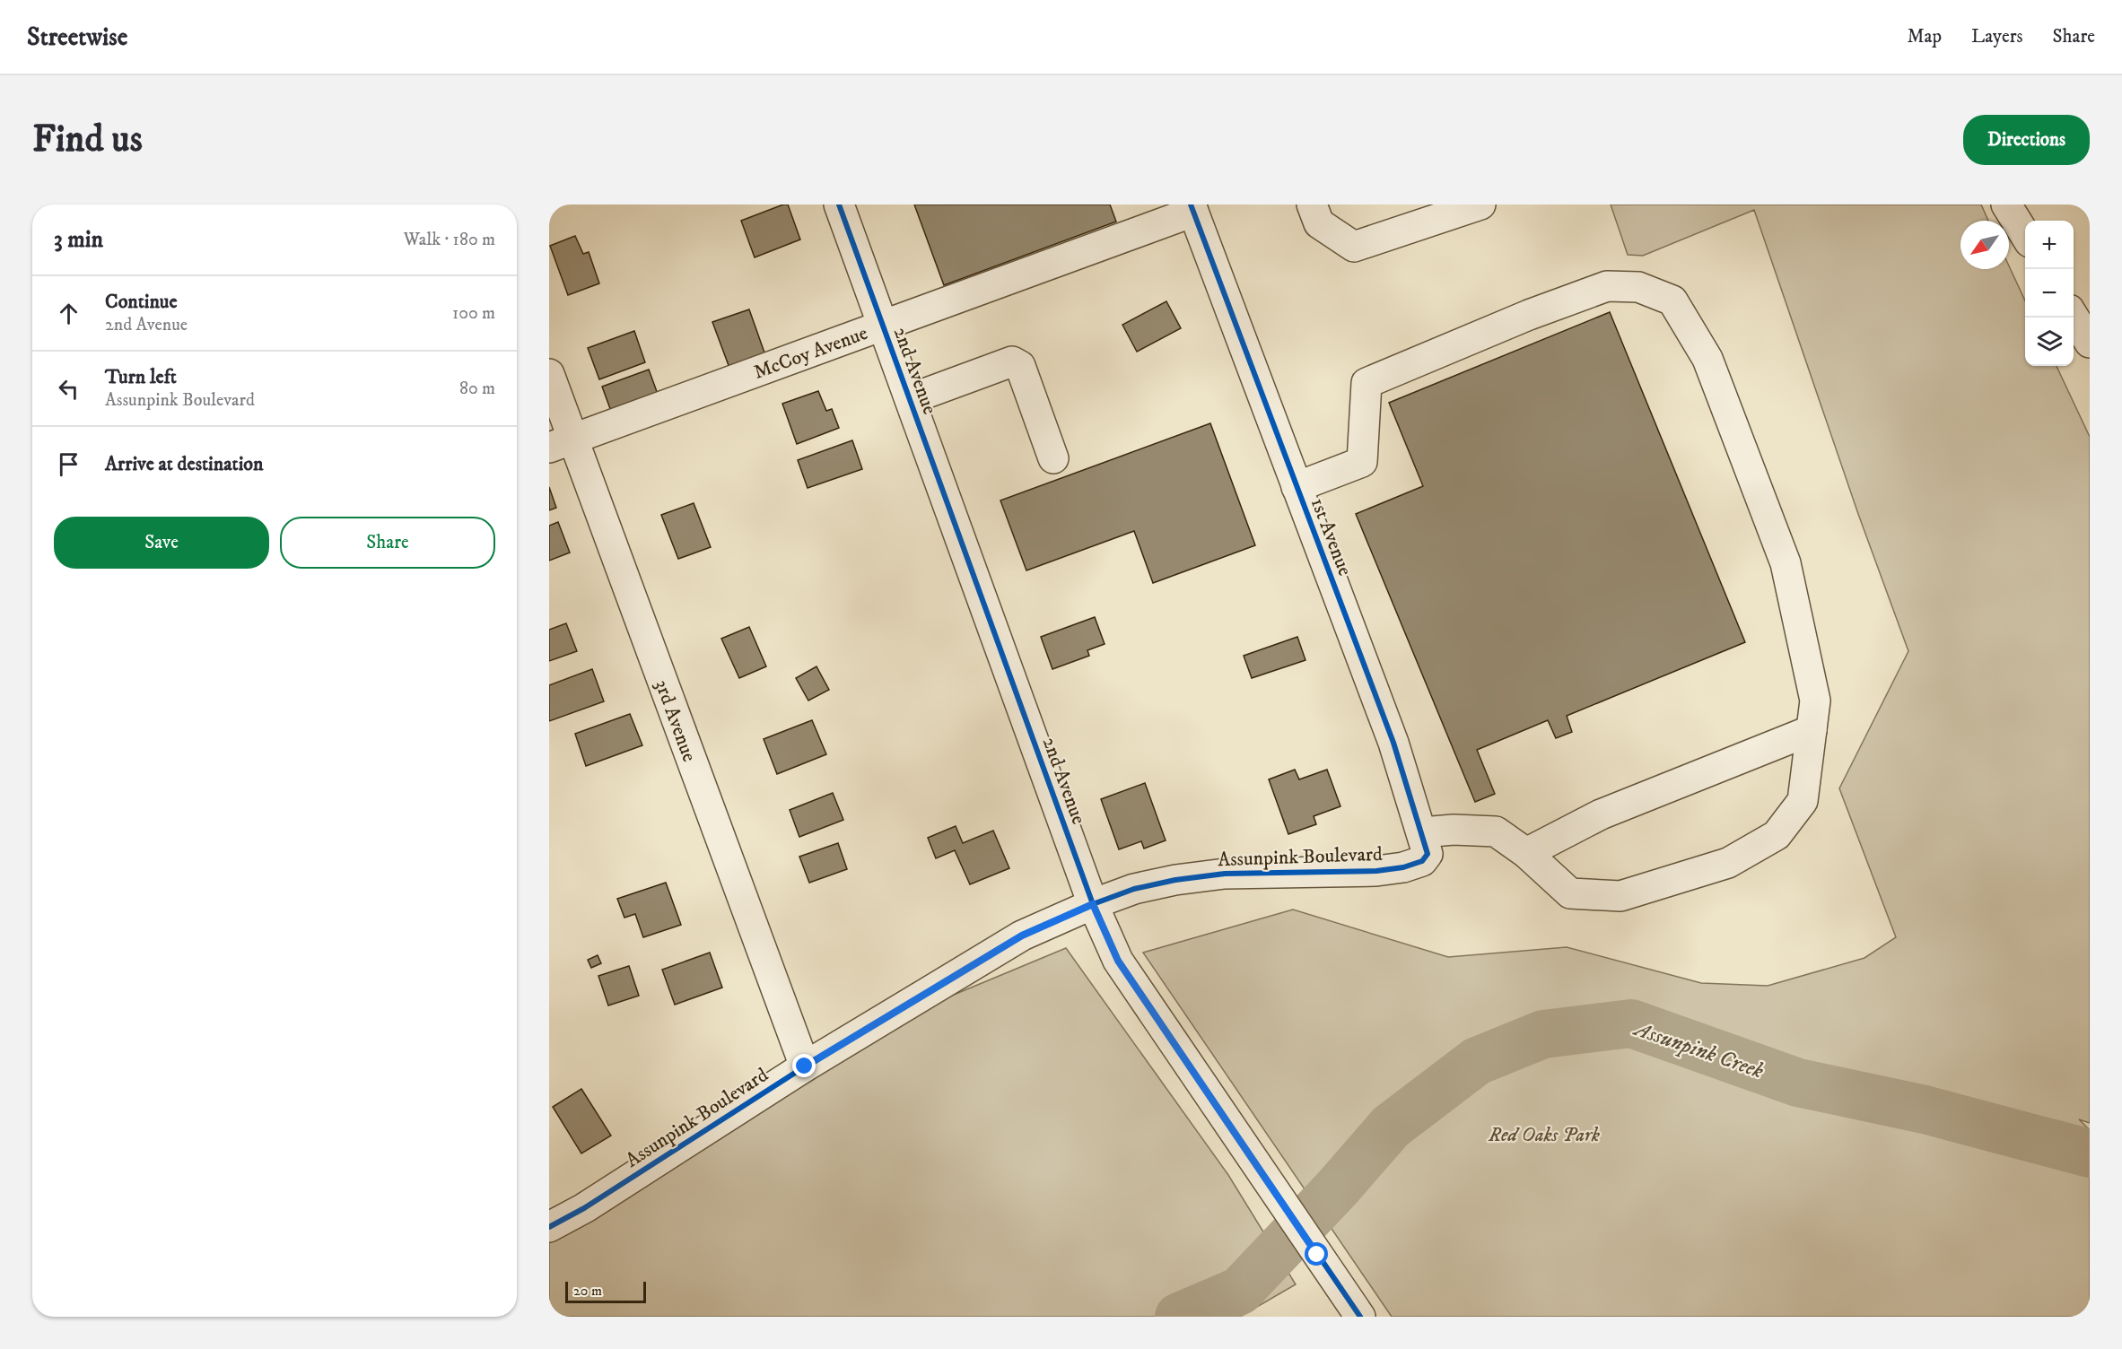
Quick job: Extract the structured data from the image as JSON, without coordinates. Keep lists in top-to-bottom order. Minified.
{"streets":{"street":["McCoy Avenue","2nd Avenue","1st Avenue","3rd Avenue","Assunpink Boulevard"]},"crossings":[["McCoy Avenue","2nd Avenue"],["McCoy Avenue","1st Avenue"],["McCoy Avenue","3rd Avenue"],["2nd Avenue","Assunpink Boulevard"],["1st Avenue","Assunpink Boulevard"],["3rd Avenue","Assunpink Boulevard"]],"water":["Assunpink Creek"],"parks":["Red Oaks Park"],"scale_bar":"20 m","north":"bottom left","page":{"header":"Streetwise","nav":["Map","Layers","Share"],"buttons":["Directions",["Save","Share"]],"title":"Find us","heading":["3 min","Walk · 180 m"],"map_buttons":["+","−"],"list":[["Continue","2nd Avenue","100 m"],["Turn left","Assunpink Boulevard","80 m"],"Arrive at destination"],"scale":"20 m"}}
